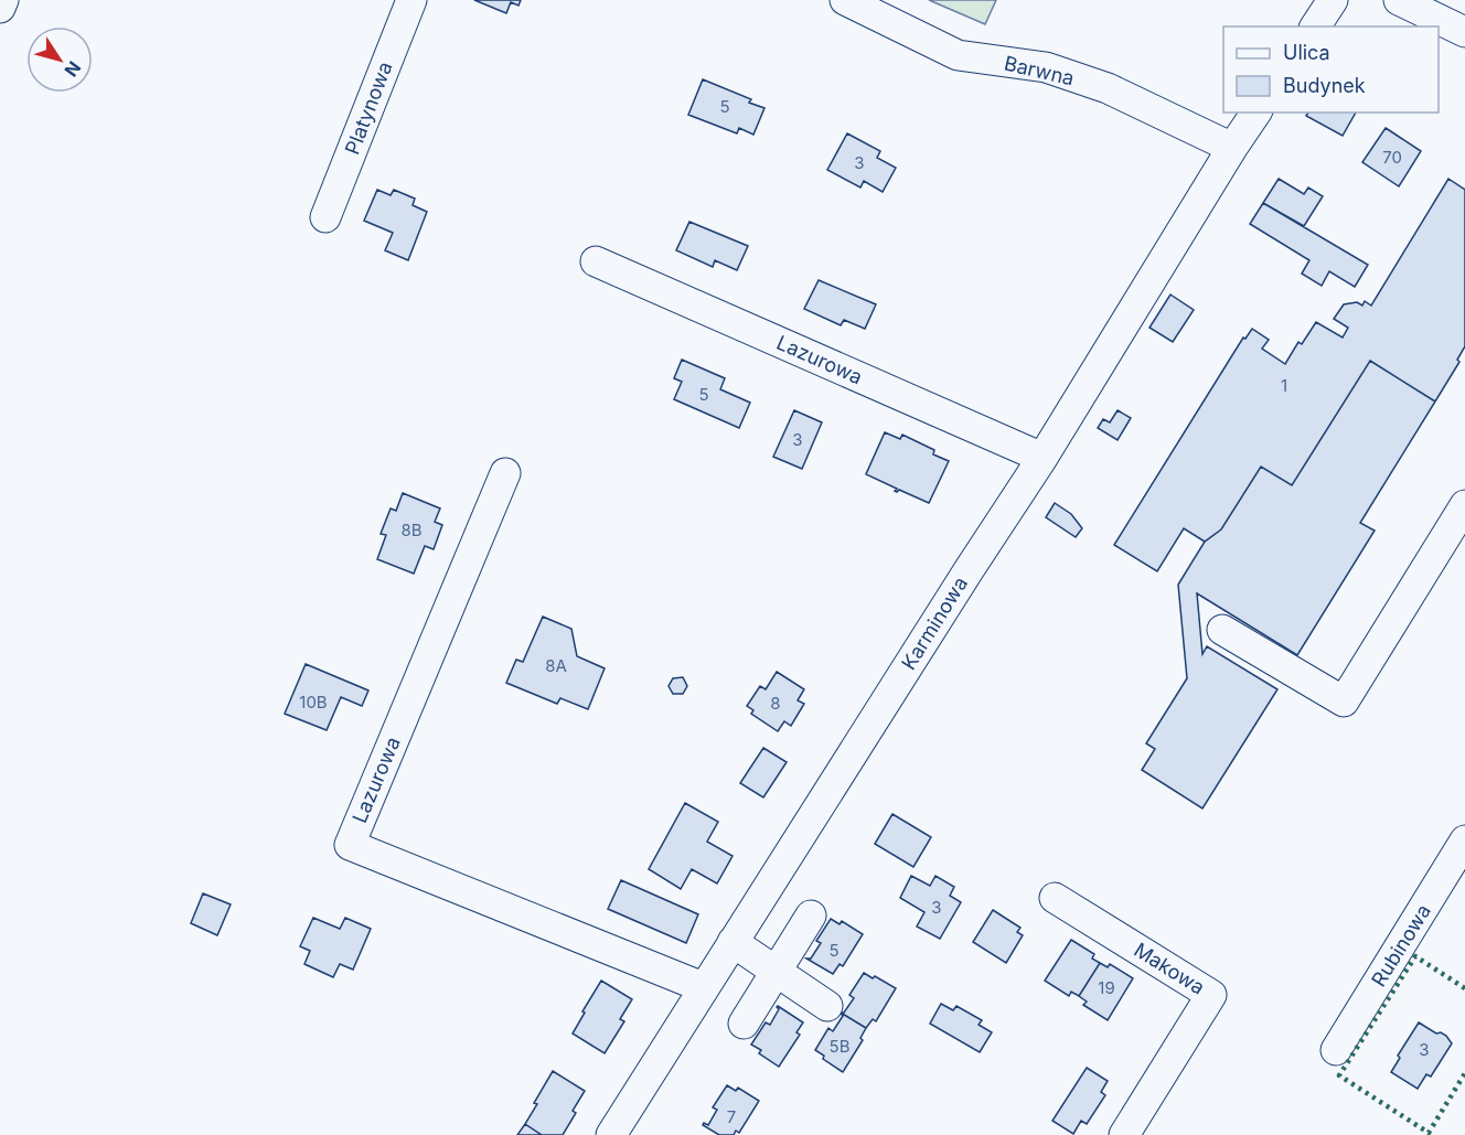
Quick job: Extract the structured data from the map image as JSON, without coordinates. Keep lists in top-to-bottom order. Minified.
{"streets":{"street":["Barwna","Platynowa","Lazurowa","Karminowa","Rubinowa","Makowa"]},"crossings":[["Barwna","Karminowa"],["Lazurowa","Karminowa"]],"house_numbers":["5","70","3","1","5","3","8B","8A","10B","8","3","5","19","5B","3","7"],"legend":["Ulica","Budynek"],"north":"bottom right"}
